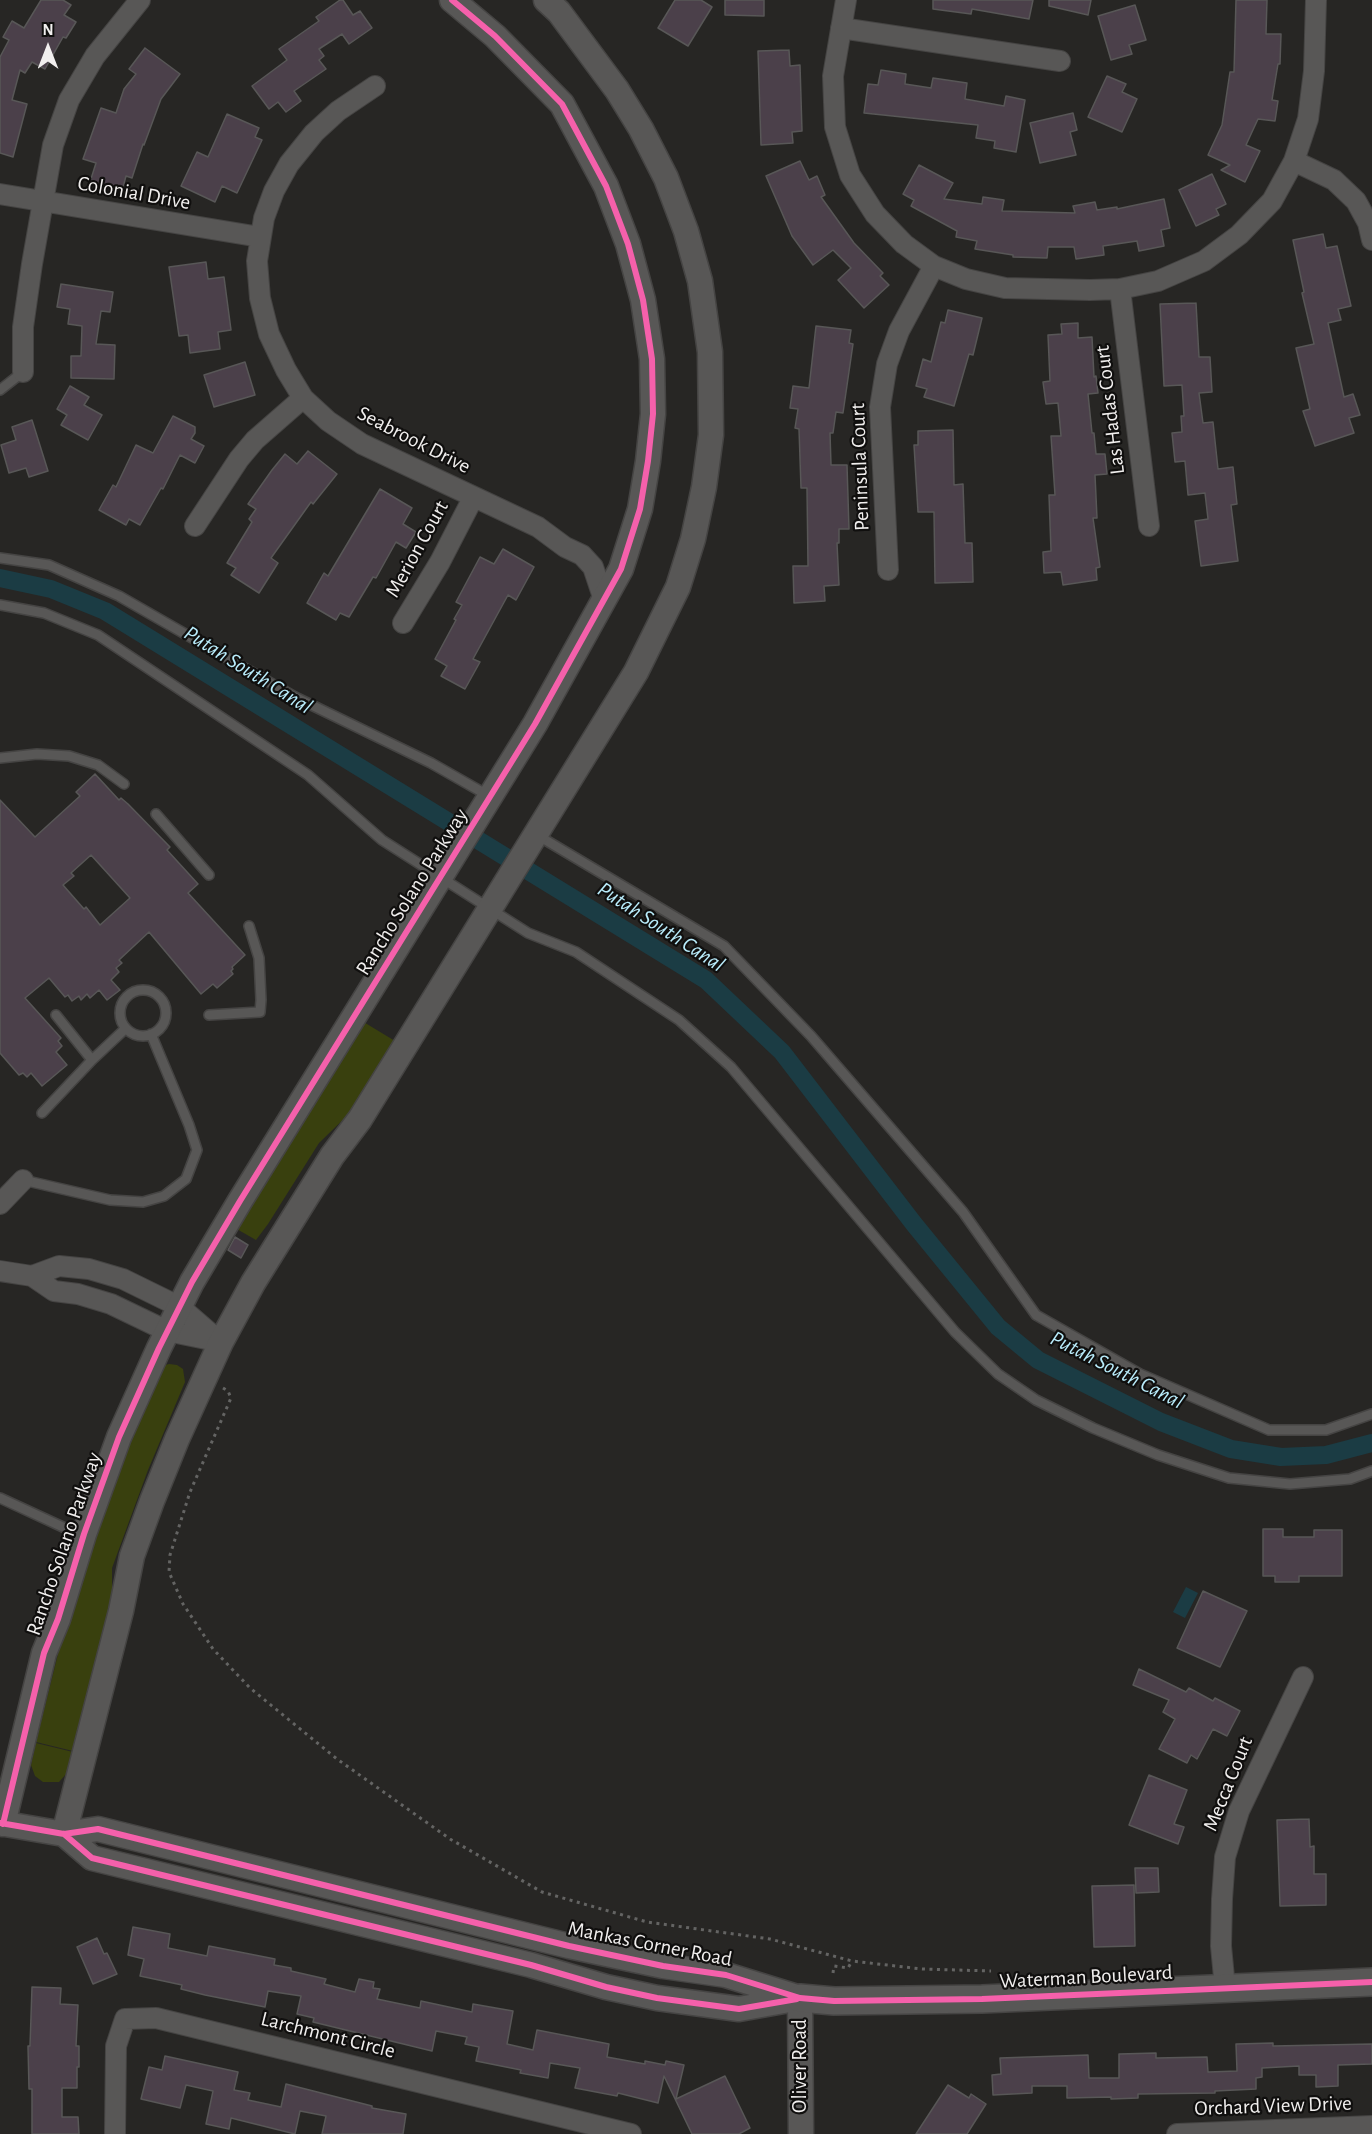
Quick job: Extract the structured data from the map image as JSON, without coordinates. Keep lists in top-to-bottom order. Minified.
{"streets":{"main road":["Waterman Boulevard"],"street":["Colonial Drive","Las Hadas Court","Seabrook Drive","Peninsula Court","Merion Court","Rancho Solano Parkway","Mecca Court","Mankas Corner Road","Larchmont Circle","Oliver Road","Orchard View Drive"]},"crossings":[["Colonial Drive","Seabrook Drive"],["Seabrook Drive","Merion Court"],["Seabrook Drive","Rancho Solano Parkway"],["Rancho Solano Parkway","Mankas Corner Road"],["Mecca Court","Waterman Boulevard"],["Mankas Corner Road","Waterman Boulevard"],["Mankas Corner Road","Oliver Road"],["Waterman Boulevard","Oliver Road"]],"water":["Putah South Canal"],"north":"top"}
